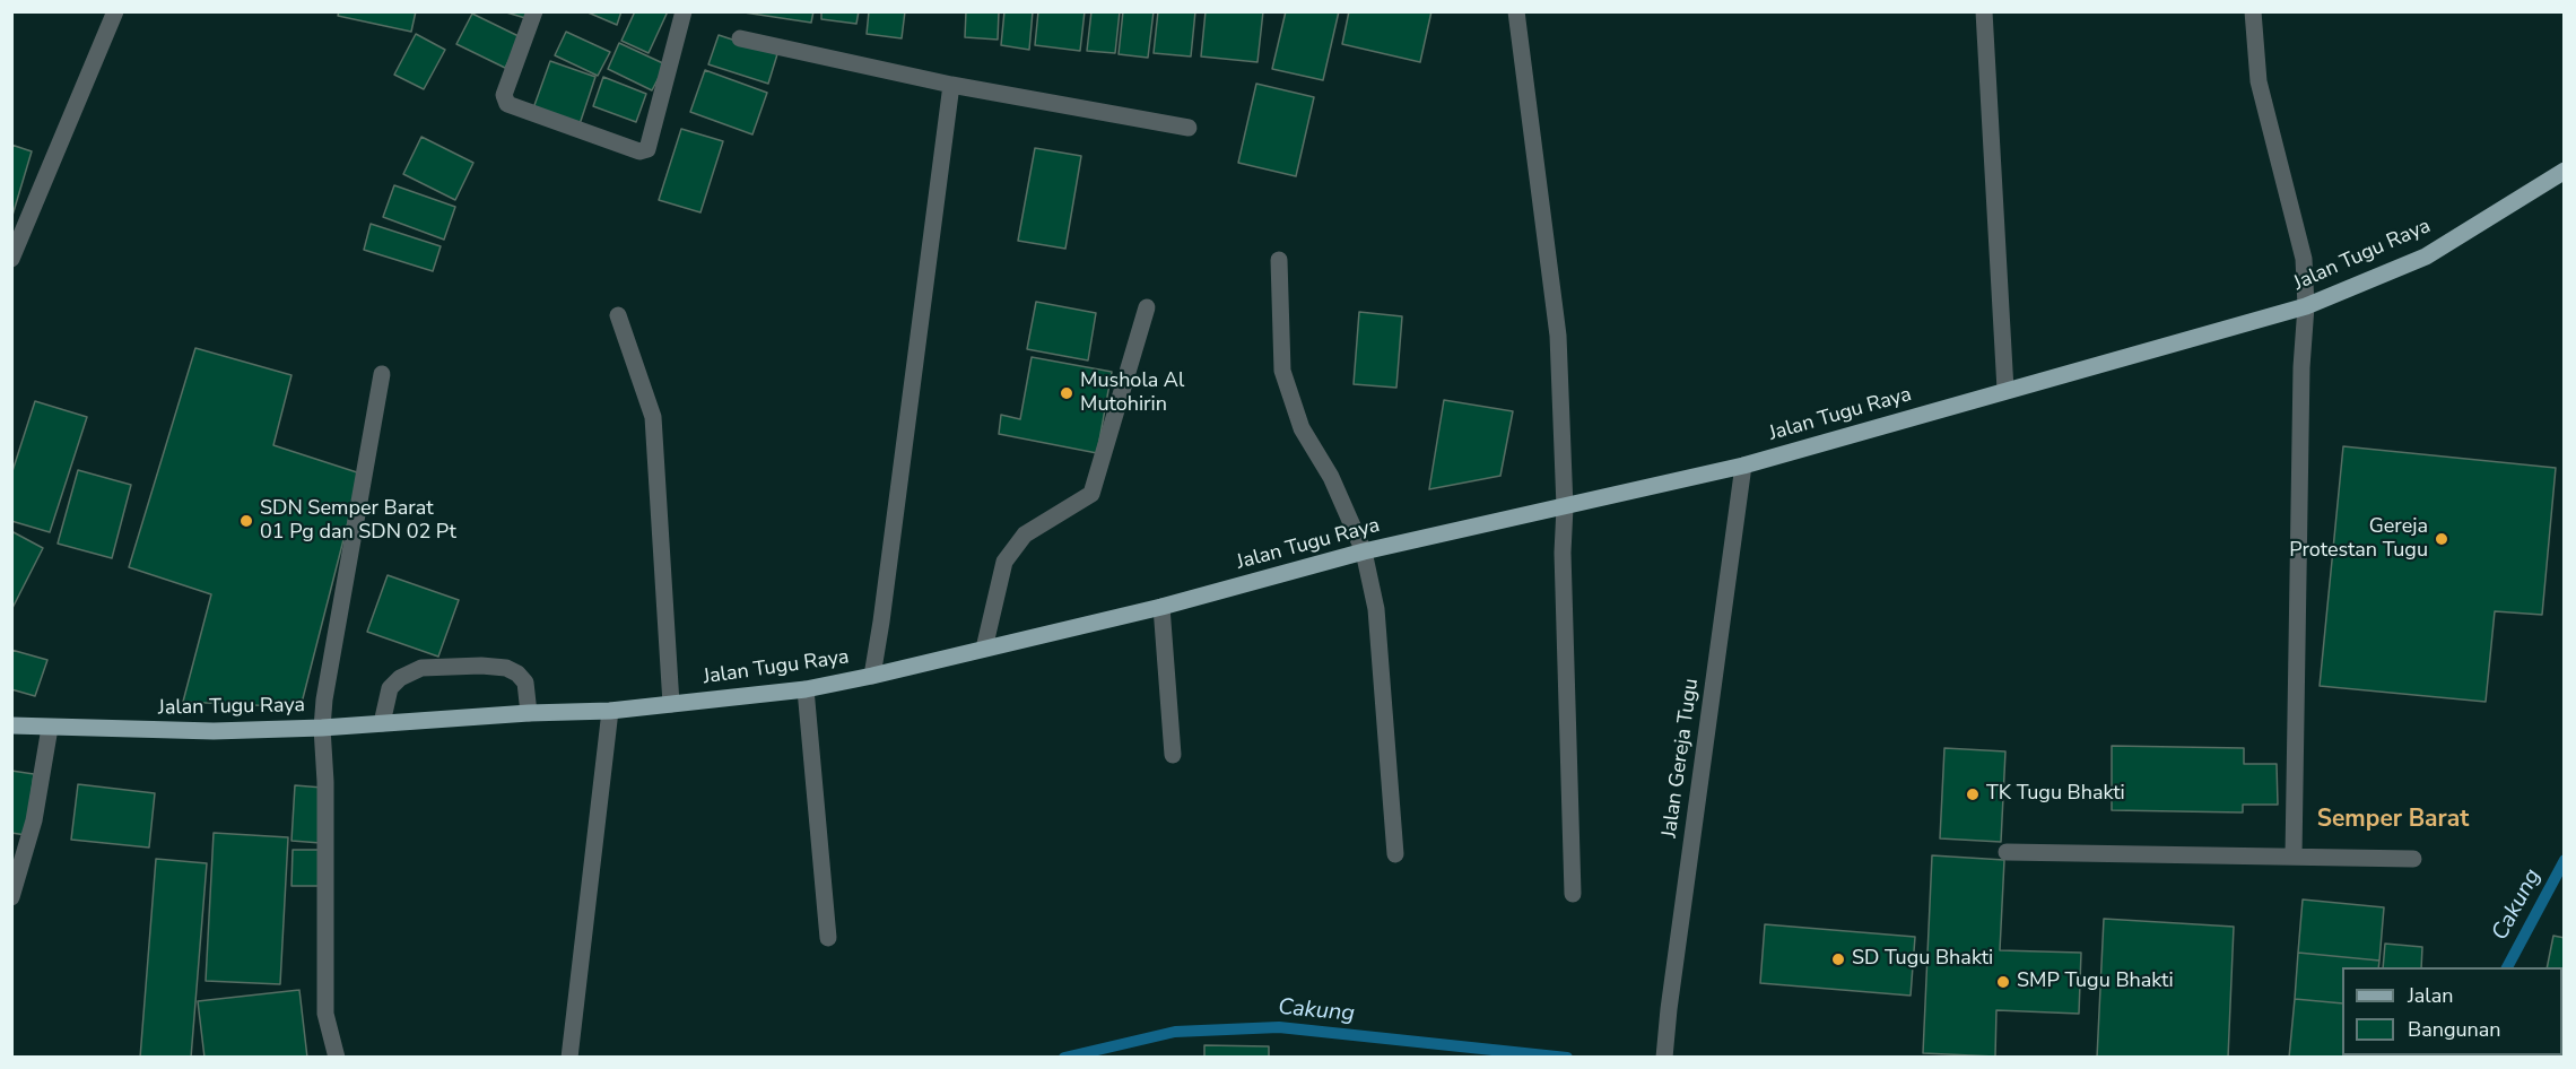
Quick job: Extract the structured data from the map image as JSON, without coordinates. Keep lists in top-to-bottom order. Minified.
{"streets":{"main road":["Jalan Tugu Raya"],"street":["Jalan Gereja Tugu"]},"crossings":[["Jalan Tugu Raya","Jalan Gereja Tugu"]],"districts":["Semper Barat"],"water":["Cakung"],"places":["Mushola Al Mutohirin","SDN Semper Barat 01 Pg dan SDN 02 Pt","Gereja Protestan Tugu","TK Tugu Bhakti","SD Tugu Bhakti","SMP Tugu Bhakti"],"legend":["Jalan","Bangunan"]}
